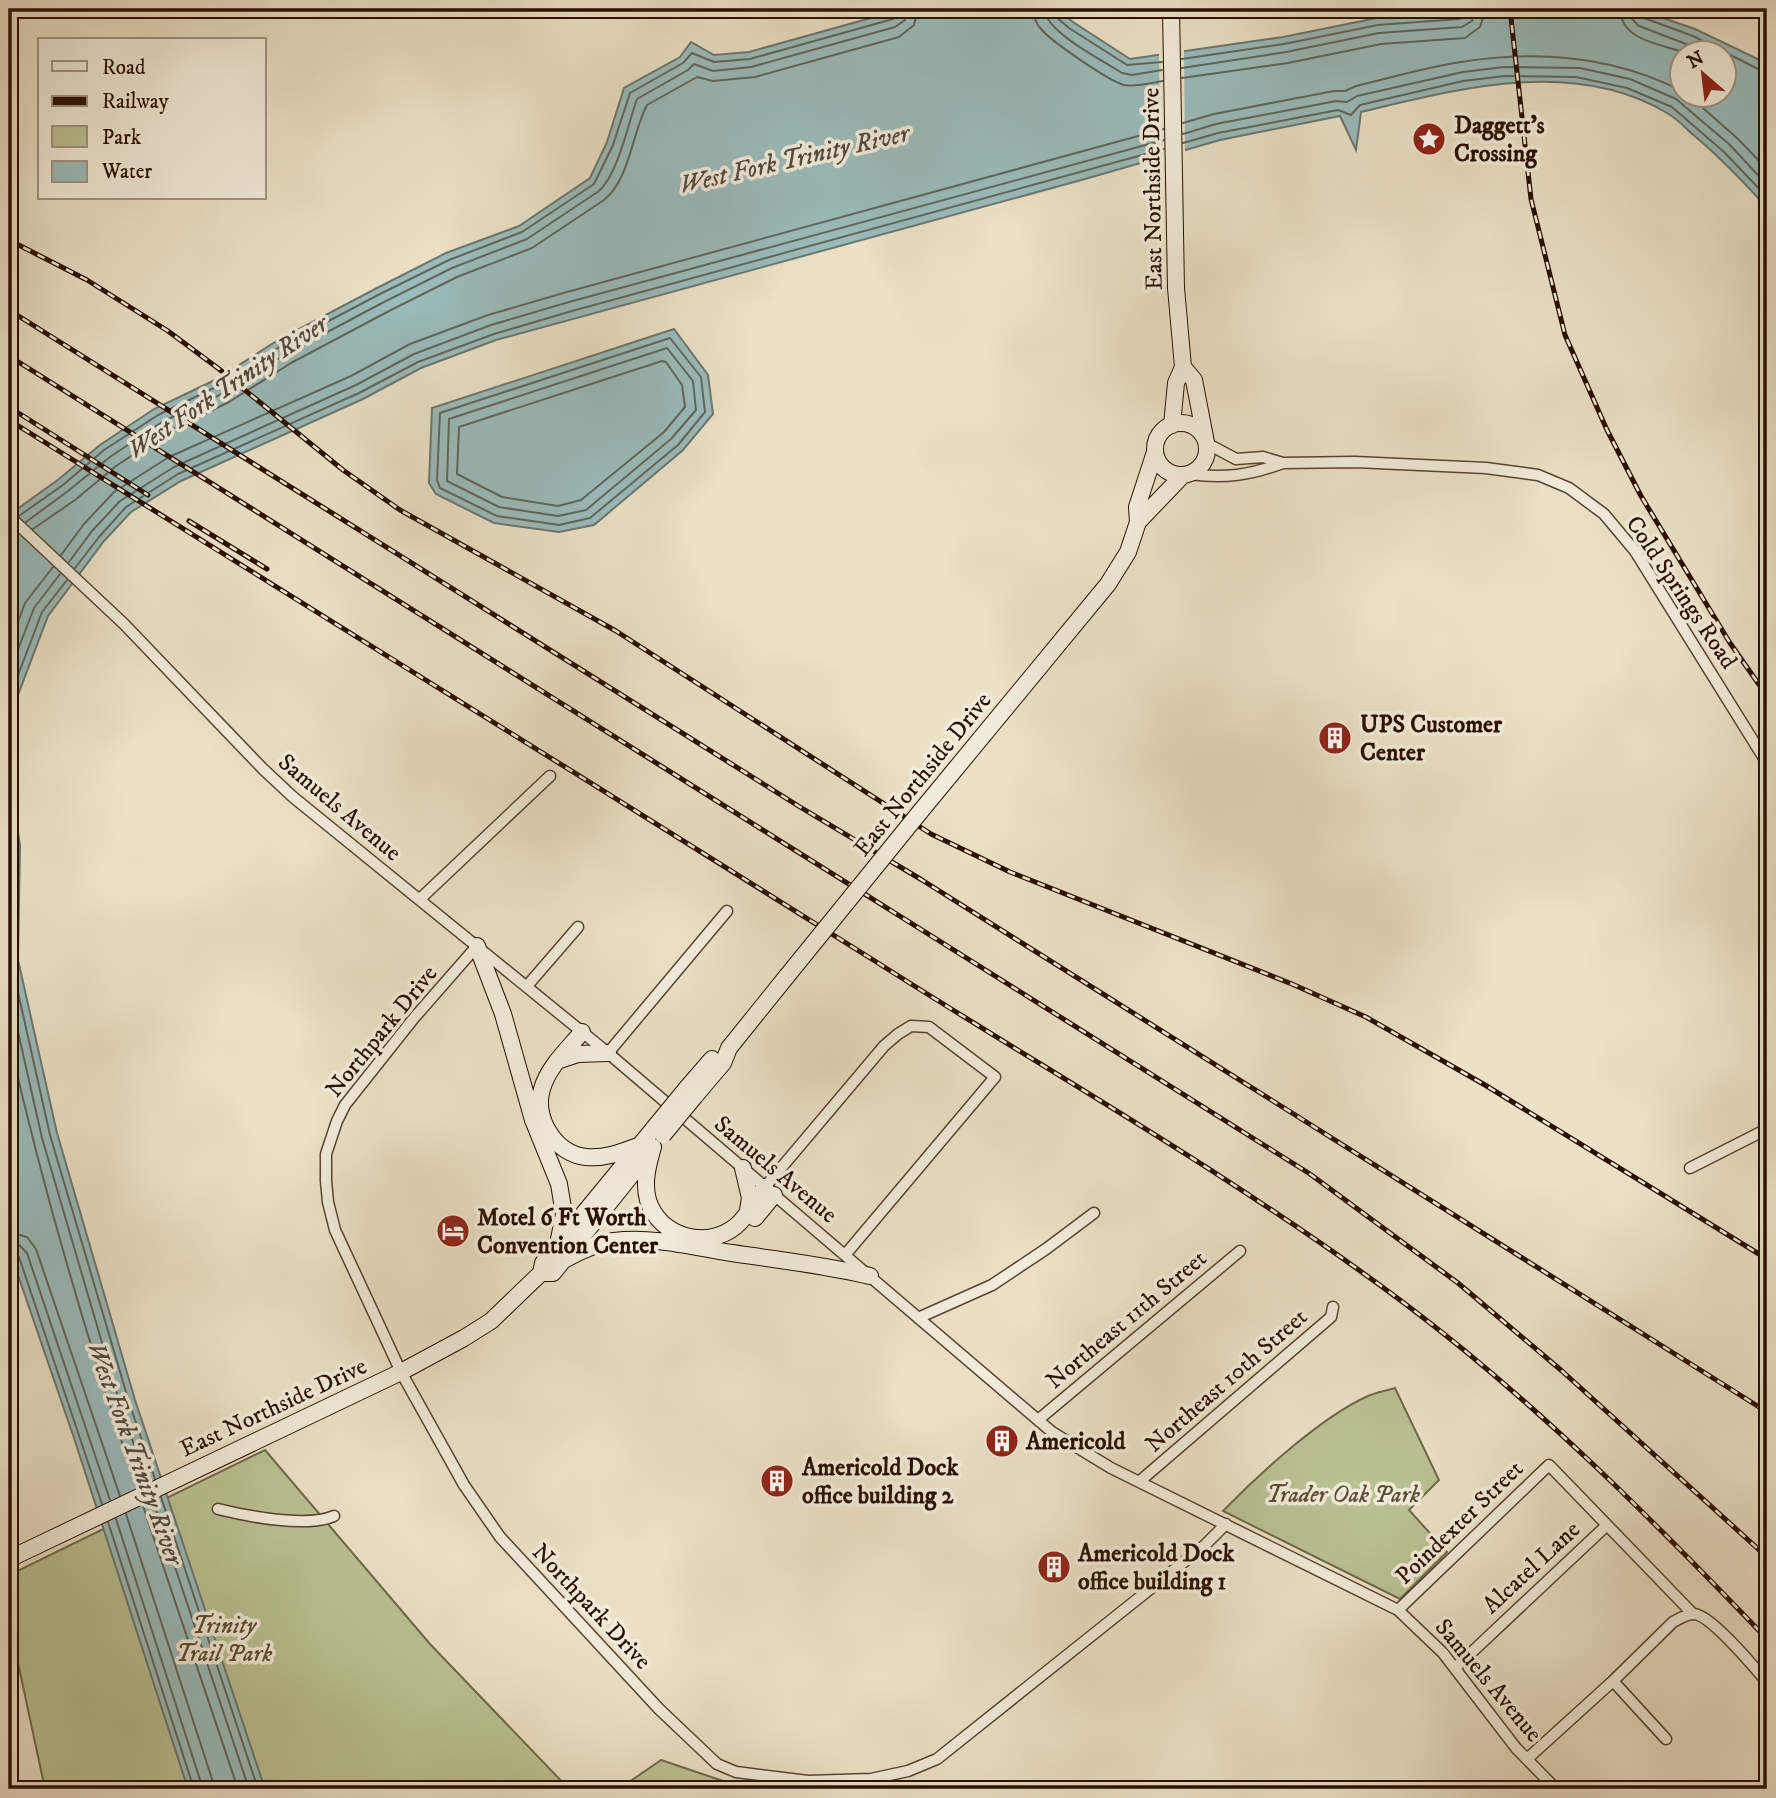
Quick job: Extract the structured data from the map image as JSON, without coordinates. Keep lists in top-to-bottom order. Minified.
{"streets":{"street":["East Northside Drive","Cold Springs Road","Samuels Avenue","Northpark Drive","Northeast 11th Street","Northeast 10th Street","Poindexter Street","Alcatel Lane"]},"crossings":[["East Northside Drive","Cold Springs Road"],["East Northside Drive","Northpark Drive"],["Samuels Avenue","Northpark Drive"],["Samuels Avenue","Northeast 11th Street"],["Samuels Avenue","Northeast 10th Street"],["Samuels Avenue","Poindexter Street"],["Samuels Avenue","Alcatel Lane"],["Poindexter Street","Alcatel Lane"]],"water":["West Fork Trinity River"],"parks":["Trader Oak Park","Trinity Trail Park"],"places":{"place":["Daggett's Crossing"],"building":["UPS Customer Center","Americold","Americold Dock office building 2","Americold Dock office building 1"],"hotel":["Motel 6 Ft Worth Convention Center"]},"legend":["Road","Railway","Park","Water"],"north":"top left"}
